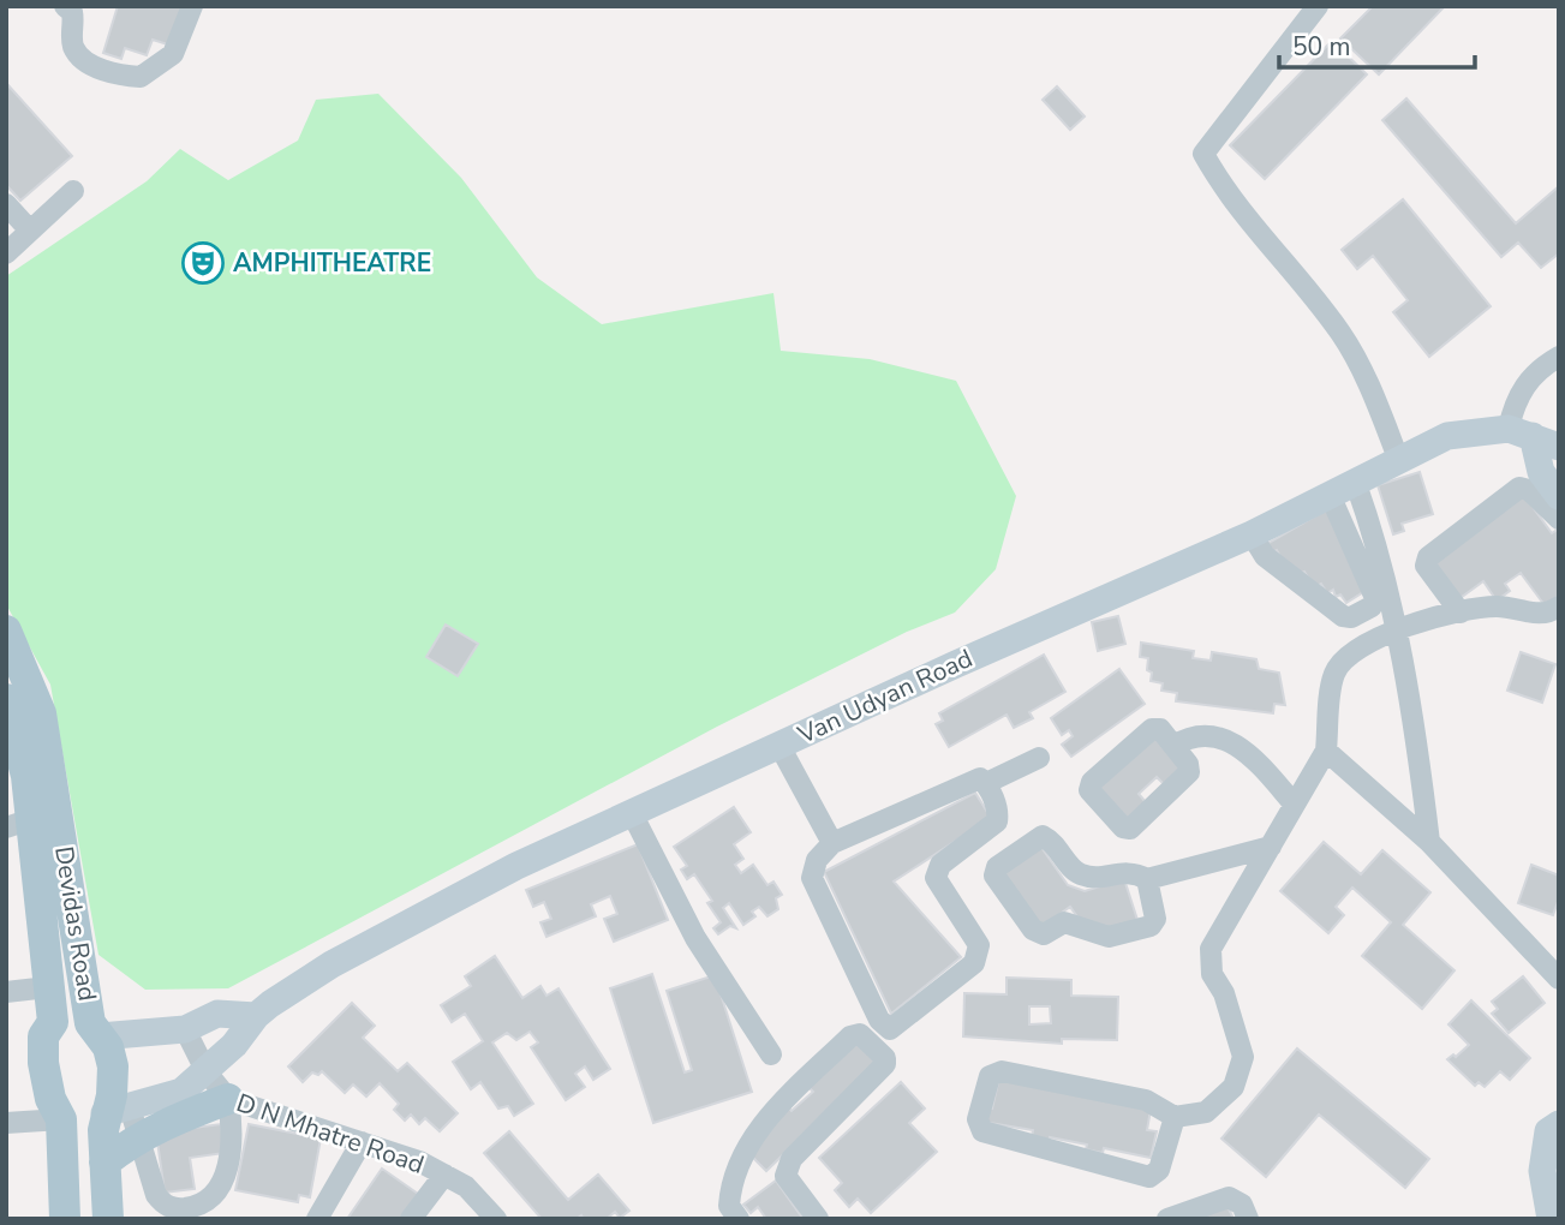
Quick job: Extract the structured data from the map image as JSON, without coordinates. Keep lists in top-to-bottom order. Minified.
{"streets":{"main road":["Devidas Road"],"street":["Van Udyan Road","D N Mhatre Road"]},"crossings":[["Van Udyan Road","Devidas Road"],["Van Udyan Road","D N Mhatre Road"]],"places":{"theatre":["AMPHITHEATRE"]},"scale_bar":"50 m"}
